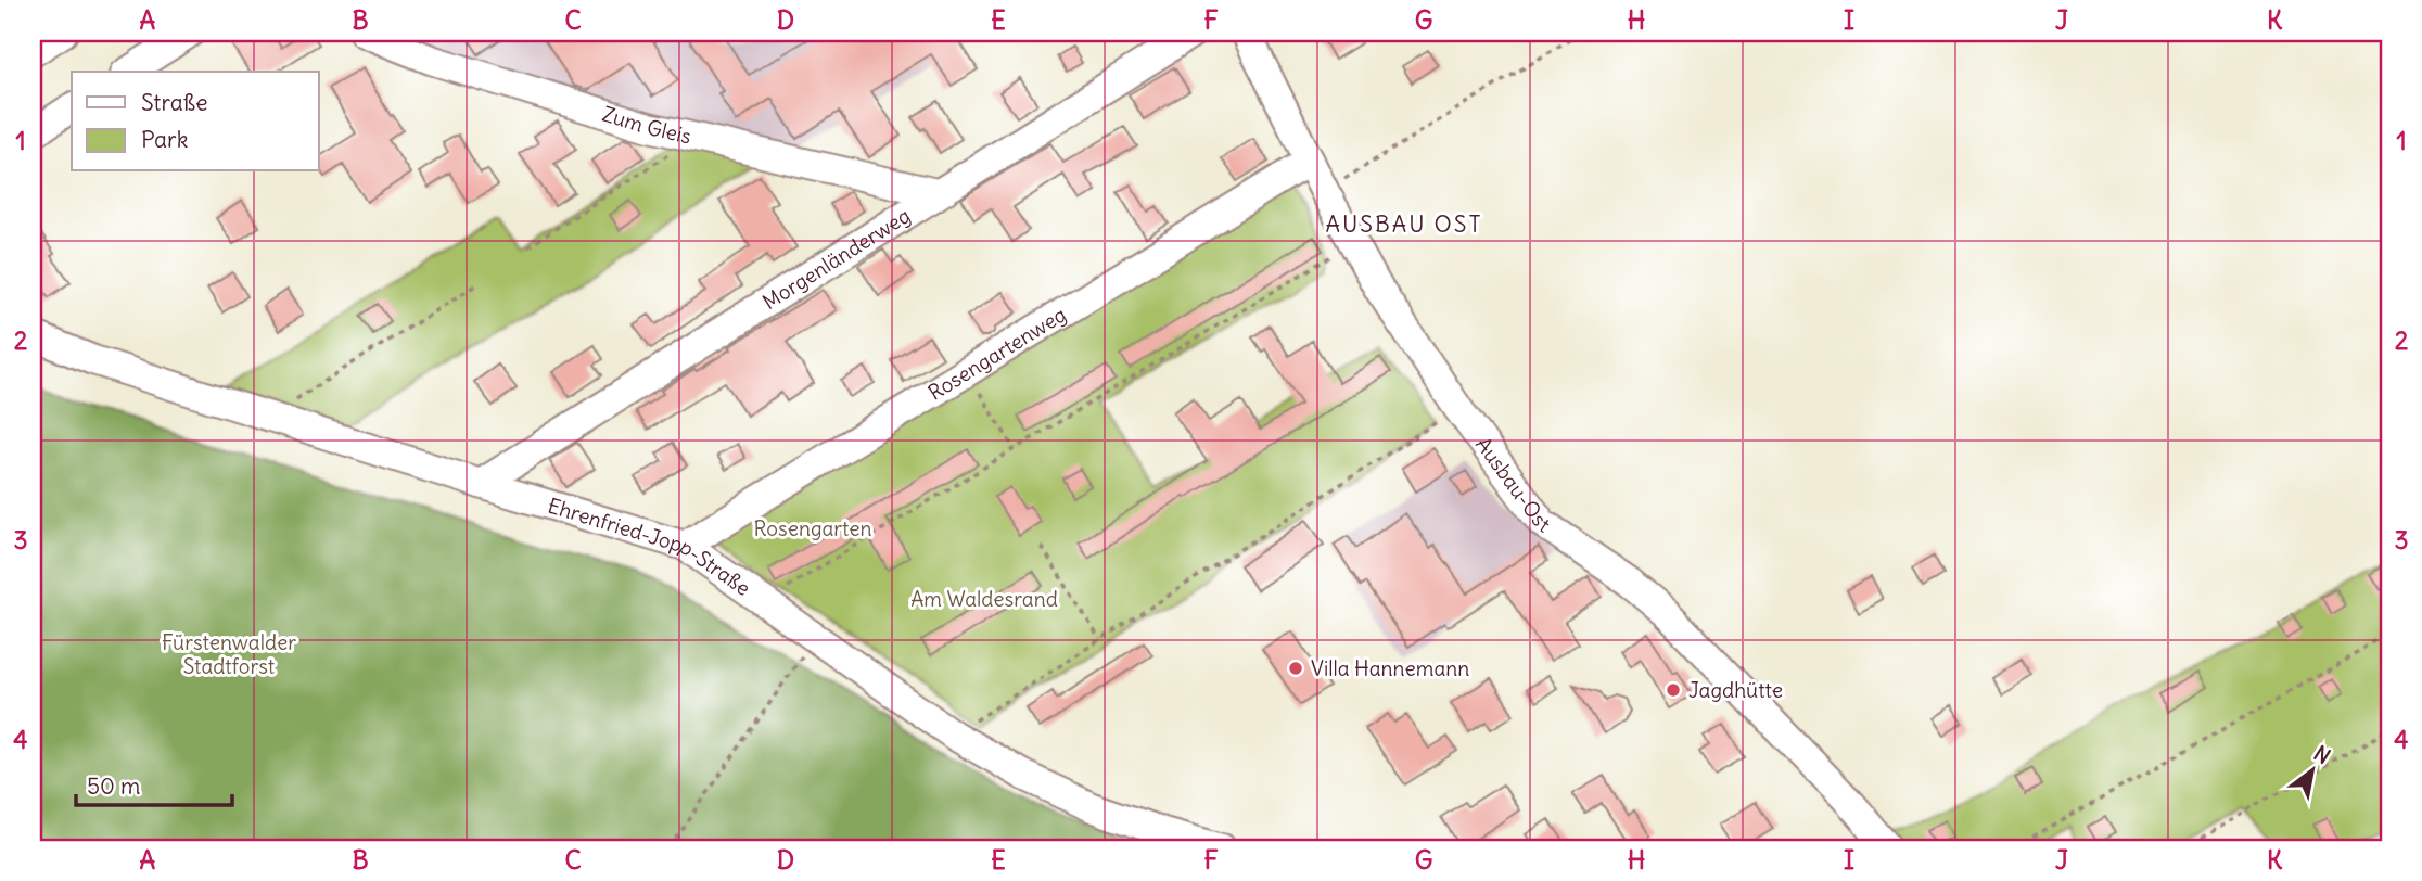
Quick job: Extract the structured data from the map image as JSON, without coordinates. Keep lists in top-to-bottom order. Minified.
{"streets":{"street":["Zum Gleis","Morgenländerweg","Rosengartenweg","Ausbau-Ost","Ehrenfried-Jopp-Straße"]},"crossings":[["Zum Gleis","Morgenländerweg"],["Morgenländerweg","Ehrenfried-Jopp-Straße"],["Rosengartenweg","Ausbau-Ost"],["Rosengartenweg","Ehrenfried-Jopp-Straße"]],"districts":["AUSBAU OST"],"parks":["Rosengarten","Am Waldesrand","Fürstenwalder Stadtforst"],"places":["Villa Hannemann","Jagdhütte"],"legend":["Straße","Park"],"scale_bar":"50 m","north":"top right","grid":{"columns":["A","B","C","D","E","F","G","H","I","J","K"],"rows":["1","2","3","4"]}}
